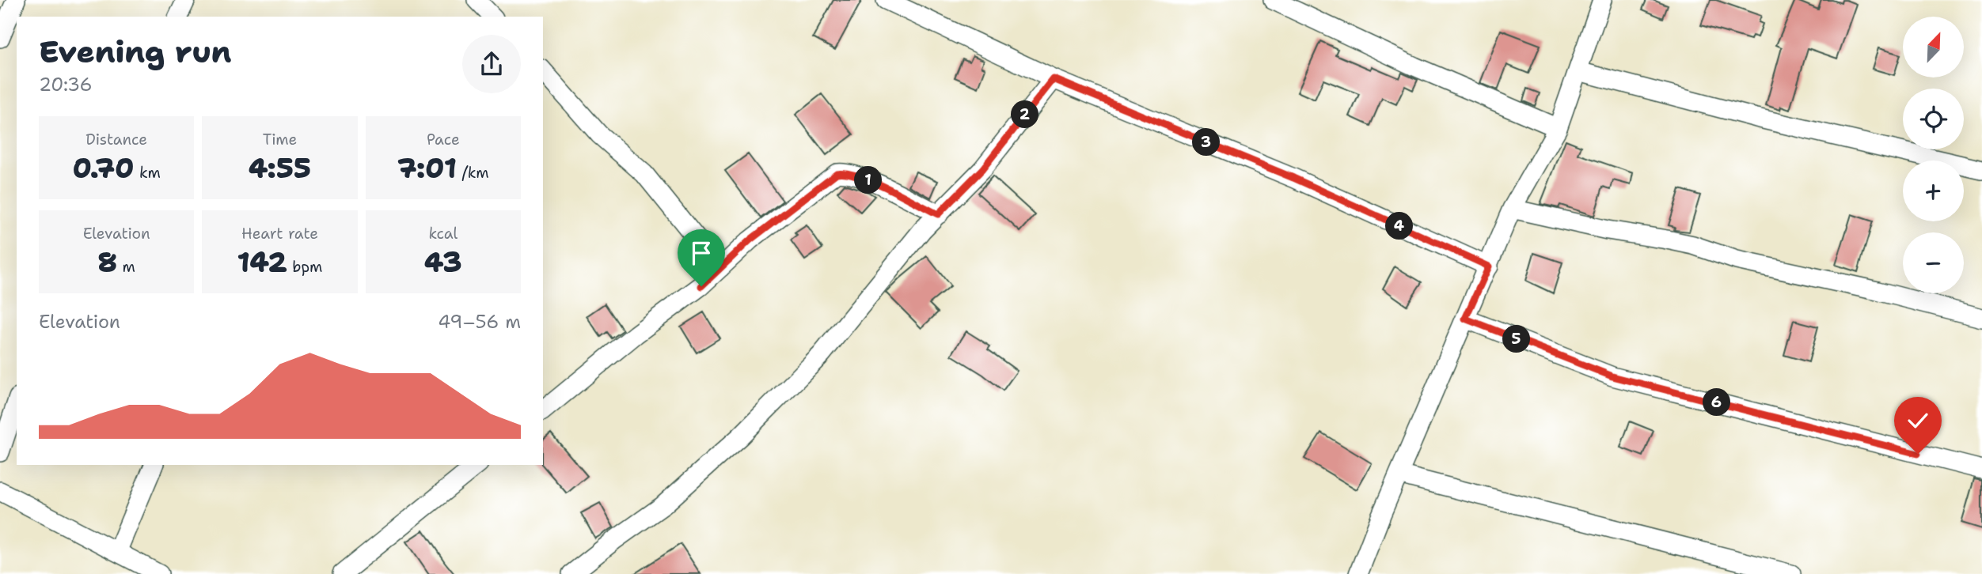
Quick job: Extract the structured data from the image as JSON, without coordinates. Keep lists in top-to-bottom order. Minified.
{"north":"top right","page":{"map_buttons":["+","−"],"heading":["Evening run","20:36"],"pins":["2","3","1","4","5","6"],"stats":[["Distance","0.70 km"],["Time","4:55"],["Pace","7:01 /km"],["Elevation","8 m"],["Heart rate","142 bpm"],["kcal","43"]],"chart":["Elevation","49–56 m"]}}
